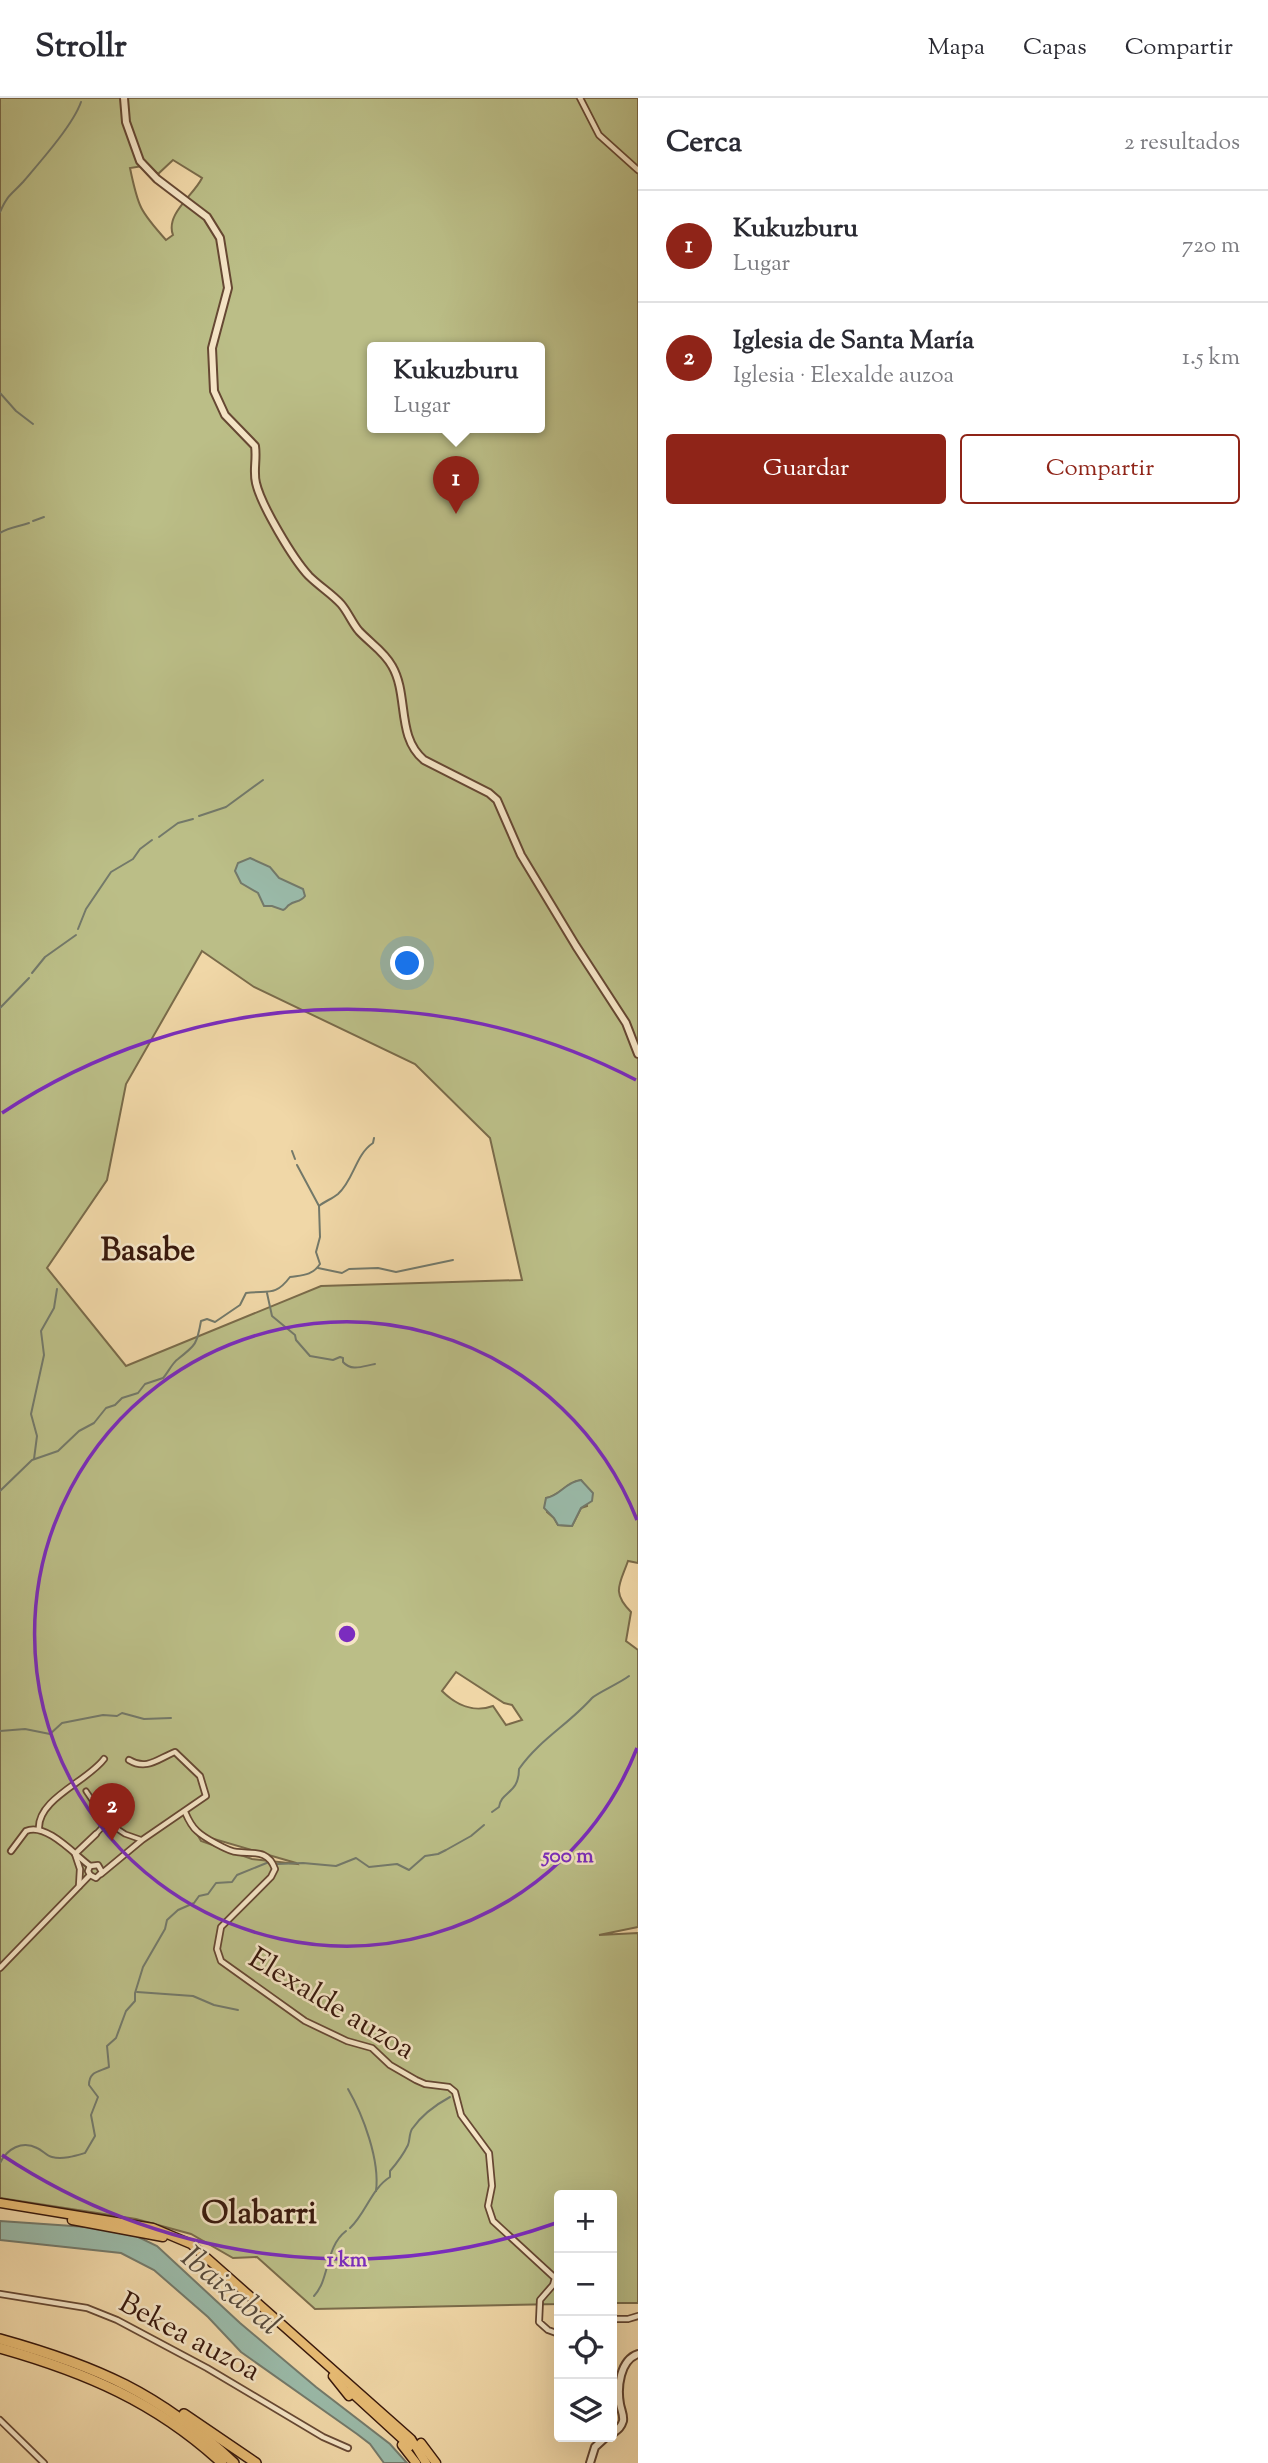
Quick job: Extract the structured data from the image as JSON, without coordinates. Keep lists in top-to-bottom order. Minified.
{"streets":{"street":["Elexalde auzoa","Bekea auzoa"]},"districts":["Basabe","Olabarri"],"water":["Ibaizabal"],"page":{"header":"Strollr","nav":["Mapa","Capas","Compartir"],"heading":["Cerca","2 resultados"],"list":[{"mark":"1","name":"Kukuzburu","note":"Lugar","value":"720 m"},{"mark":"2","name":"Iglesia de Santa María","note":"Iglesia · Elexalde auzoa","value":"1.5 km"}],"popup":["Kukuzburu","Lugar"],"buttons":["Guardar","Compartir"],"pins":["1","2"],"map_buttons":["+","−"]},"rings":["500 m","1 km"]}
